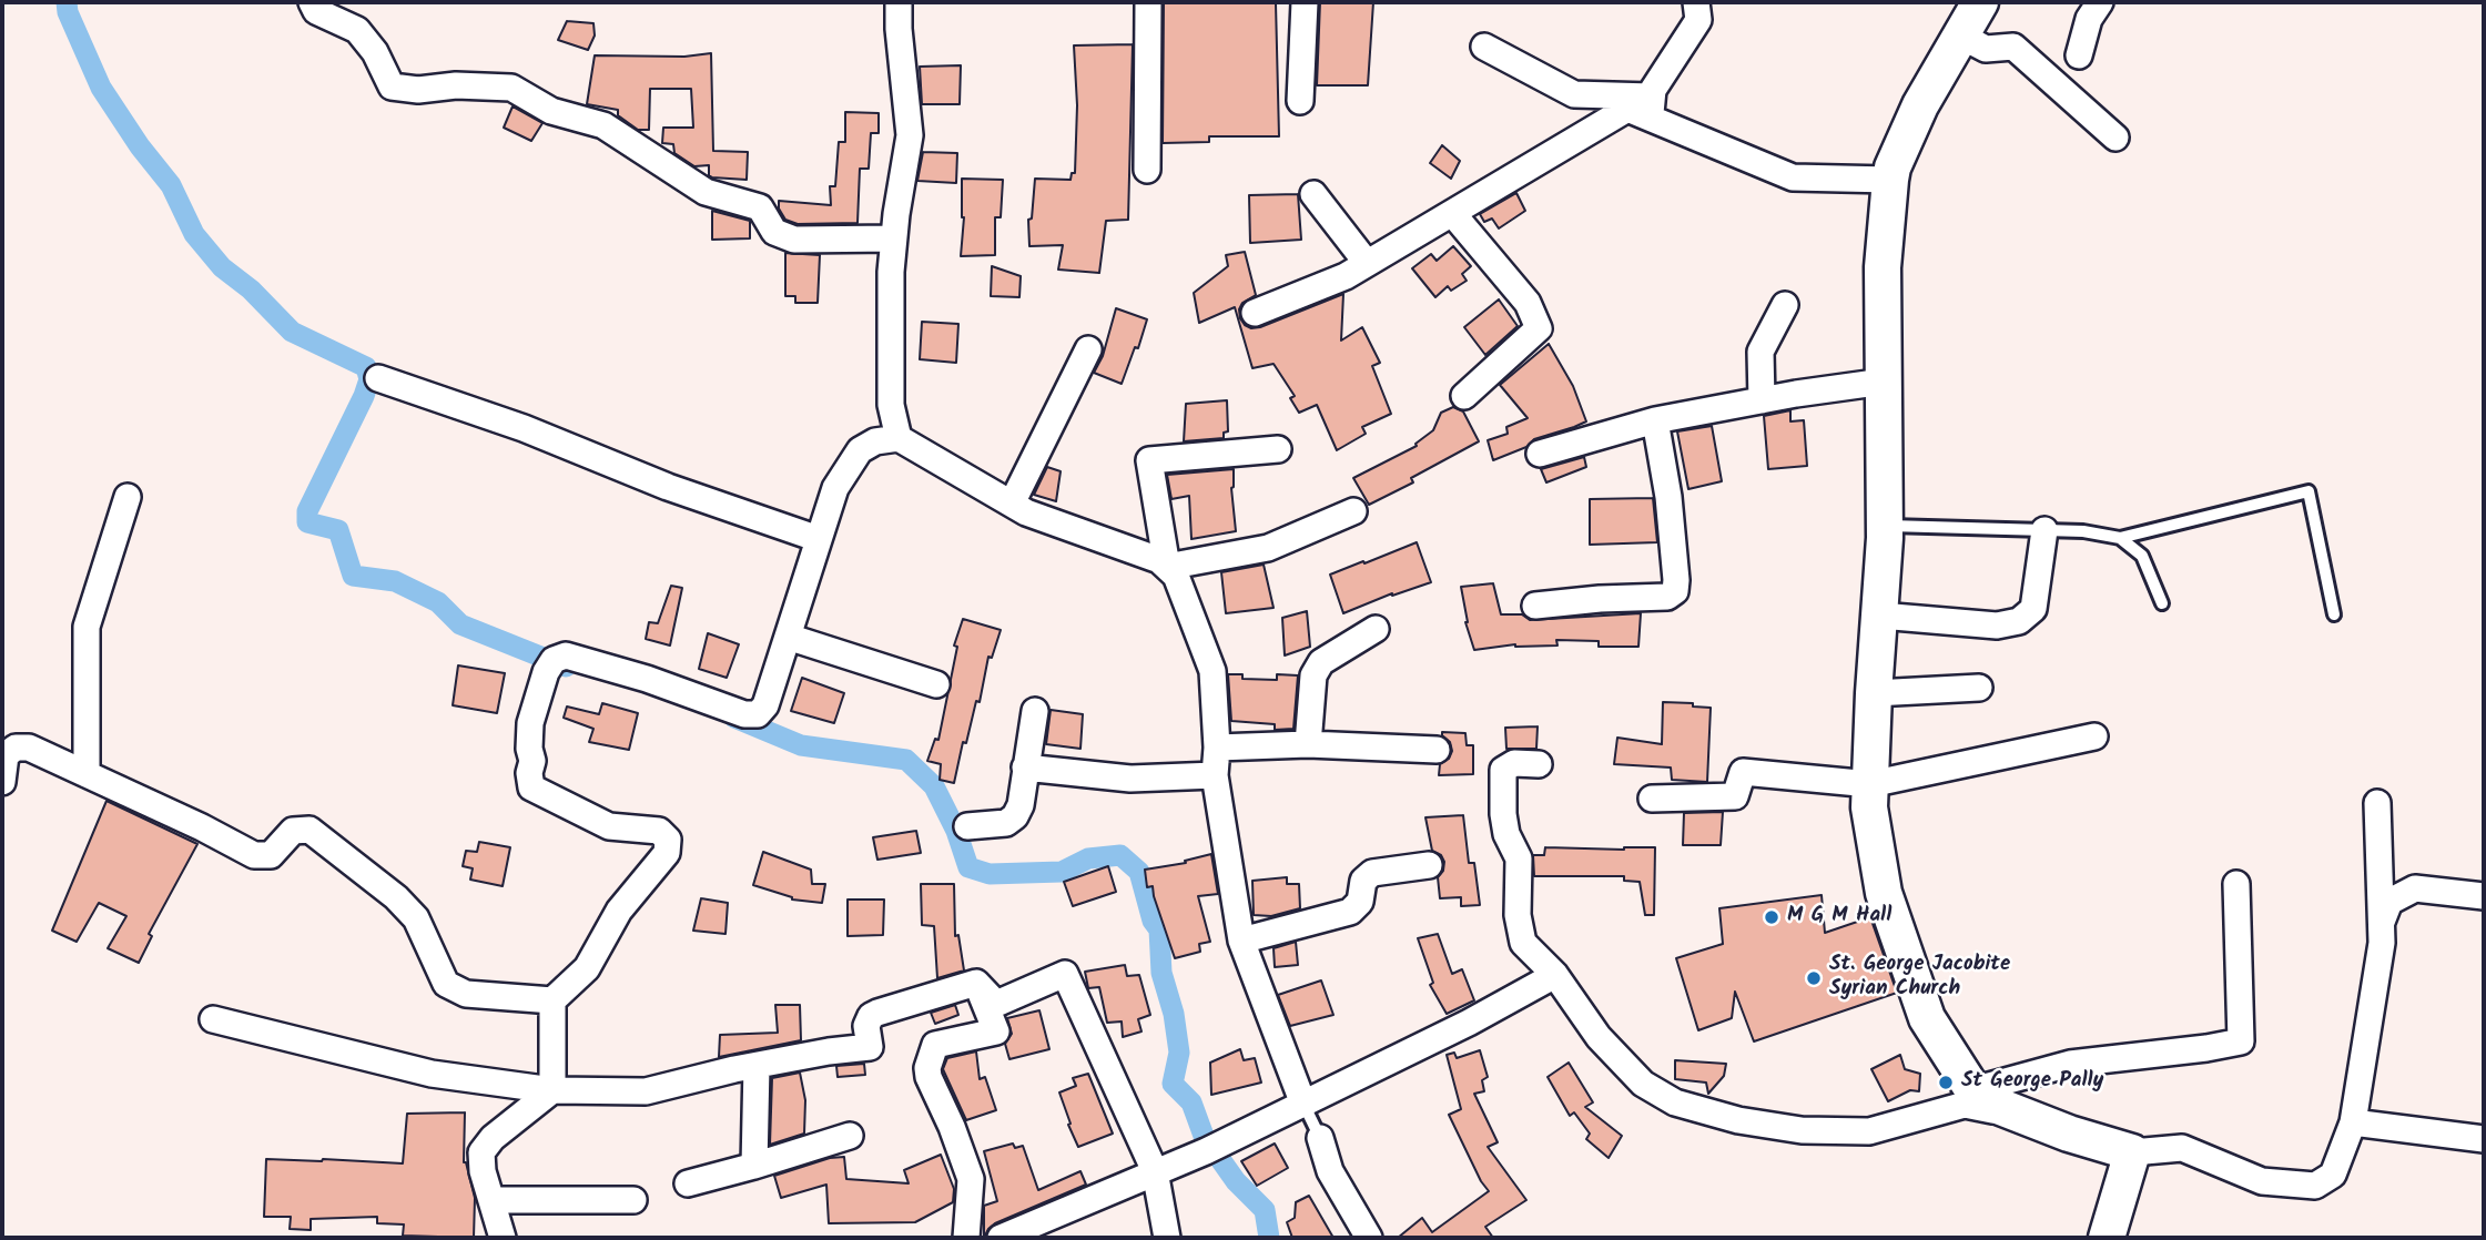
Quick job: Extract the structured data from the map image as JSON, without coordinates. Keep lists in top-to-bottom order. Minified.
{"places":["M G M Hall","St. George Jacobite Syrian Church","St George Pally"]}
